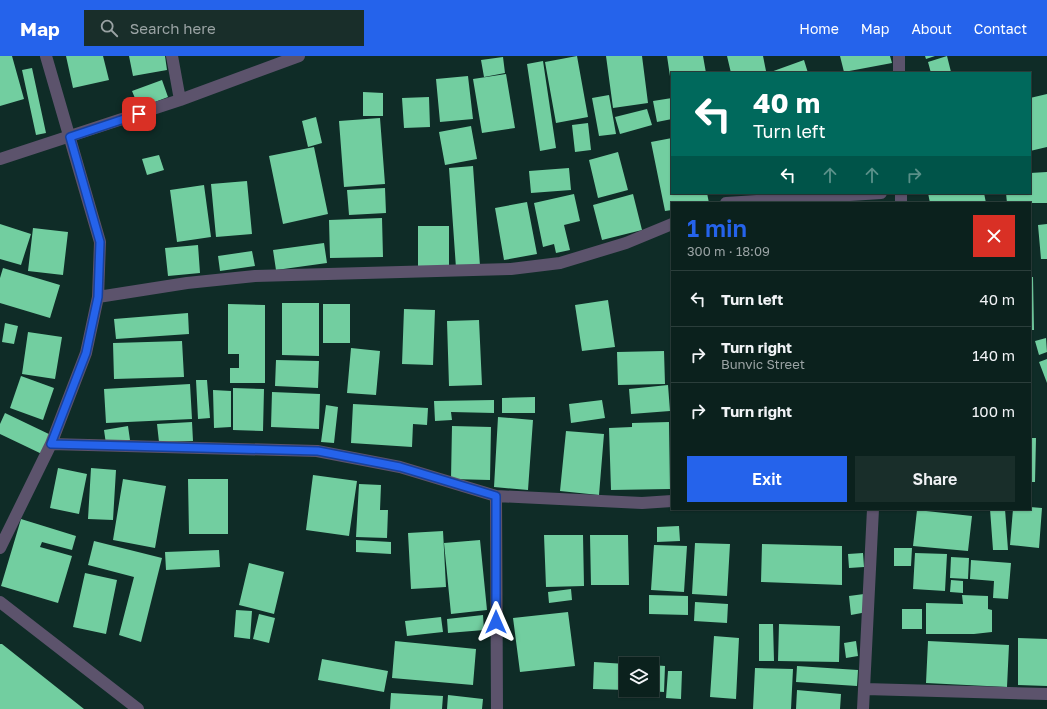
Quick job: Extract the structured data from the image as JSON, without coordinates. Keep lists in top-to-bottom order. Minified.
{"page":{"header":"Map","search":"Search here","nav":["Home","Map","About","Contact"],"turn":["40 m","Turn left"],"heading":["1 min","300 m · 18:09"],"list":[{"name":"Turn left","value":"40 m"},{"name":"Turn right","note":"Bunvic Street","value":"140 m"},{"name":"Turn right","value":"100 m"}],"buttons":["Exit","Share"]}}
